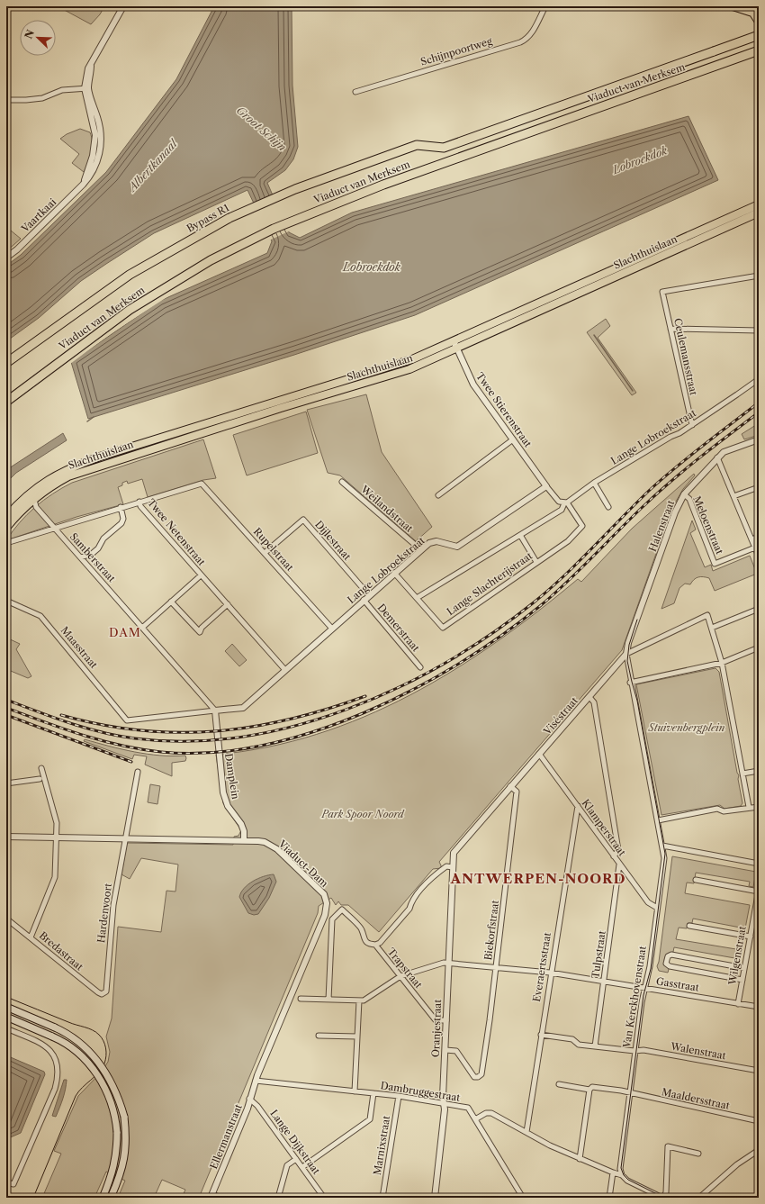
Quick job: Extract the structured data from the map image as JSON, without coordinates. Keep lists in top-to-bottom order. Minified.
{"streets":{"highway":["Viaduct van Merksem","Bypass R1"],"main road":["Slachthuislaan"],"street":["Schijnpoortweg","Vaartkaai","Ceulemansstraat","Twee Stierenstraat","Lange Lobroekstraat","Weilandstraat","Meloenstraat","Halenstraat","Twee Netenstraat","Dijlestraat","Rupelstraat","Samberstraat","Lange Slachterijstraat","Demerstraat","Maasstraat","Viséstraat","Damplein","Klamperstraat","Viaduct-Dam","Hardenvoort","Biekorfstraat","Bredastraat","Tulpstraat","Wilgenstraat","Everaertsstraat","Trapstraat","Gasstraat","Van Kerckhovenstraat","Oranjestraat","Walenstraat","Dambruggestraat","Maaldersstraat","Ellermanstraat","Lange Dijkstraat","Marnixstraat"]},"crossings":[["Viaduct van Merksem","Bypass R1"],["Slachthuislaan","Twee Stierenstraat"],["Slachthuislaan","Samberstraat"],["Ceulemansstraat","Lange Lobroekstraat"],["Twee Stierenstraat","Lange Lobroekstraat"],["Lange Lobroekstraat","Weilandstraat"],["Lange Lobroekstraat","Twee Netenstraat"],["Lange Lobroekstraat","Dijlestraat"],["Lange Lobroekstraat","Rupelstraat"],["Lange Lobroekstraat","Samberstraat"],["Lange Lobroekstraat","Lange Slachterijstraat"],["Lange Lobroekstraat","Demerstraat"],["Lange Lobroekstraat","Maasstraat"],["Lange Lobroekstraat","Damplein"],["Meloenstraat","Halenstraat"],["Halenstraat","Viséstraat"],["Twee Netenstraat","Rupelstraat"],["Dijlestraat","Rupelstraat"],["Samberstraat","Damplein"],["Viséstraat","Klamperstraat"],["Viséstraat","Biekorfstraat"],["Viséstraat","Oranjestraat"],["Damplein","Viaduct-Dam"],["Klamperstraat","Tulpstraat"],["Klamperstraat","Everaertsstraat"],["Klamperstraat","Van Kerckhovenstraat"],["Viaduct-Dam","Hardenvoort"],["Viaduct-Dam","Dambruggestraat"],["Viaduct-Dam","Ellermanstraat"],["Hardenvoort","Bredastraat"],["Biekorfstraat","Gasstraat"],["Biekorfstraat","Oranjestraat"],["Tulpstraat","Gasstraat"],["Tulpstraat","Walenstraat"],["Wilgenstraat","Gasstraat"],["Everaertsstraat","Gasstraat"],["Everaertsstraat","Walenstraat"],["Trapstraat","Gasstraat"],["Trapstraat","Oranjestraat"],["Gasstraat","Van Kerckhovenstraat"],["Gasstraat","Oranjestraat"],["Van Kerckhovenstraat","Walenstraat"],["Van Kerckhovenstraat","Maaldersstraat"],["Oranjestraat","Dambruggestraat"],["Dambruggestraat","Ellermanstraat"],["Dambruggestraat","Marnixstraat"],["Ellermanstraat","Lange Dijkstraat"]],"districts":["DAM","ANTWERPEN-NOORD"],"water":["Groot Schijn","Lobroekdok","Albertkanaal"],"parks":["Stuivenbergplein","Park Spoor Noord"],"north":"top left"}
